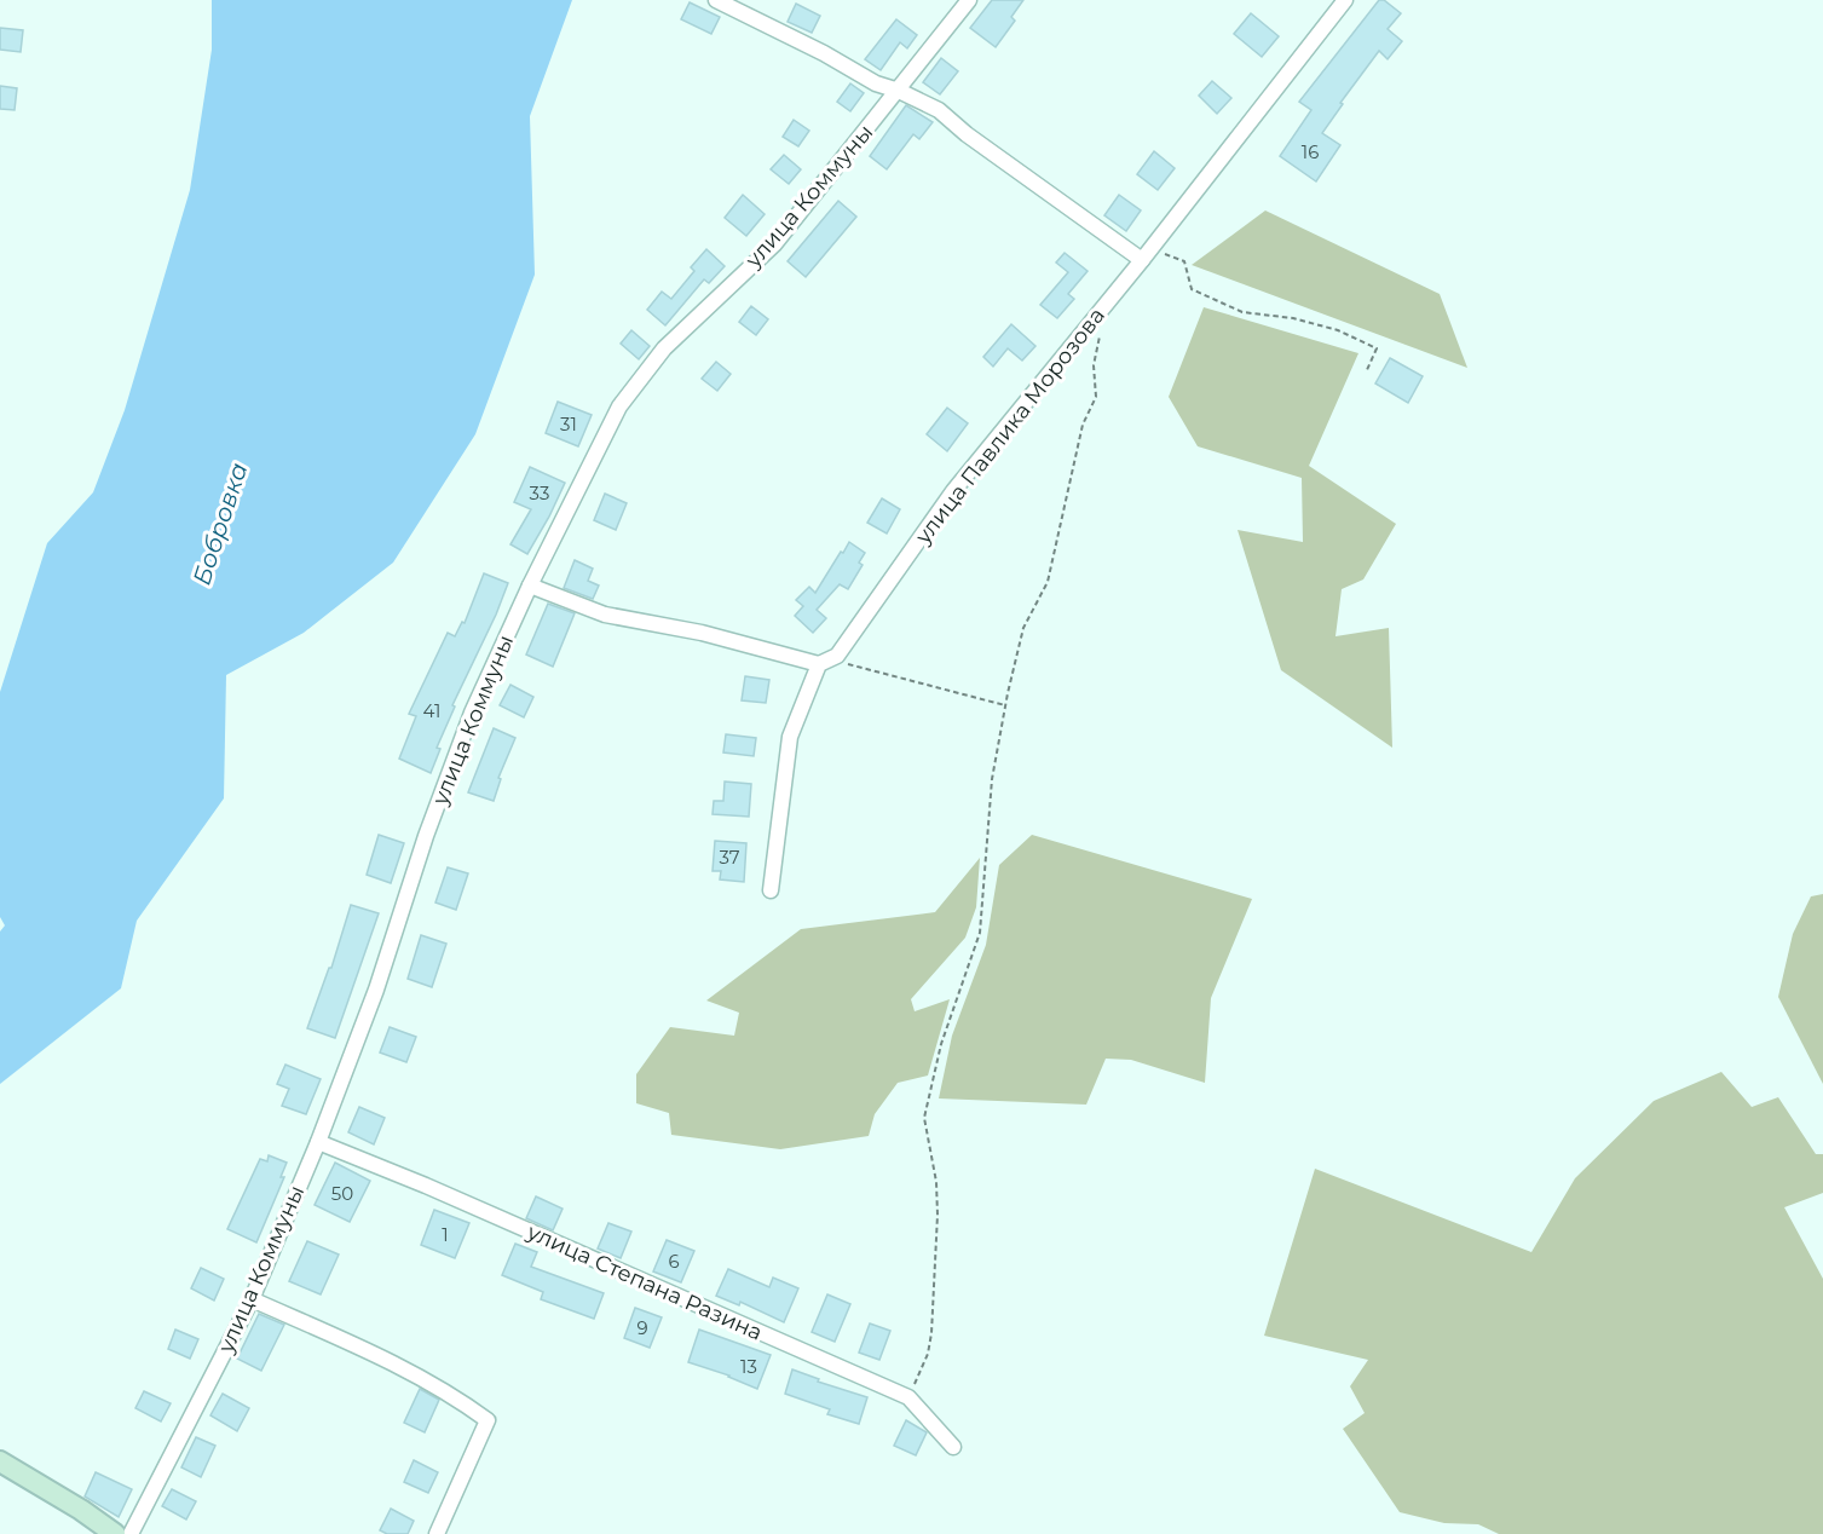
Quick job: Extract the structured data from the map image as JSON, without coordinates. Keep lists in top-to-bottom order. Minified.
{"streets":{"street":["улица Коммуны","улица Павлика Морозова","улица Степана Разина"]},"crossings":[["улица Коммуны","улица Степана Разина"]],"water":["Бобровка"],"house_numbers":["16","31","33","41","37","50","1","6","9","13"]}
